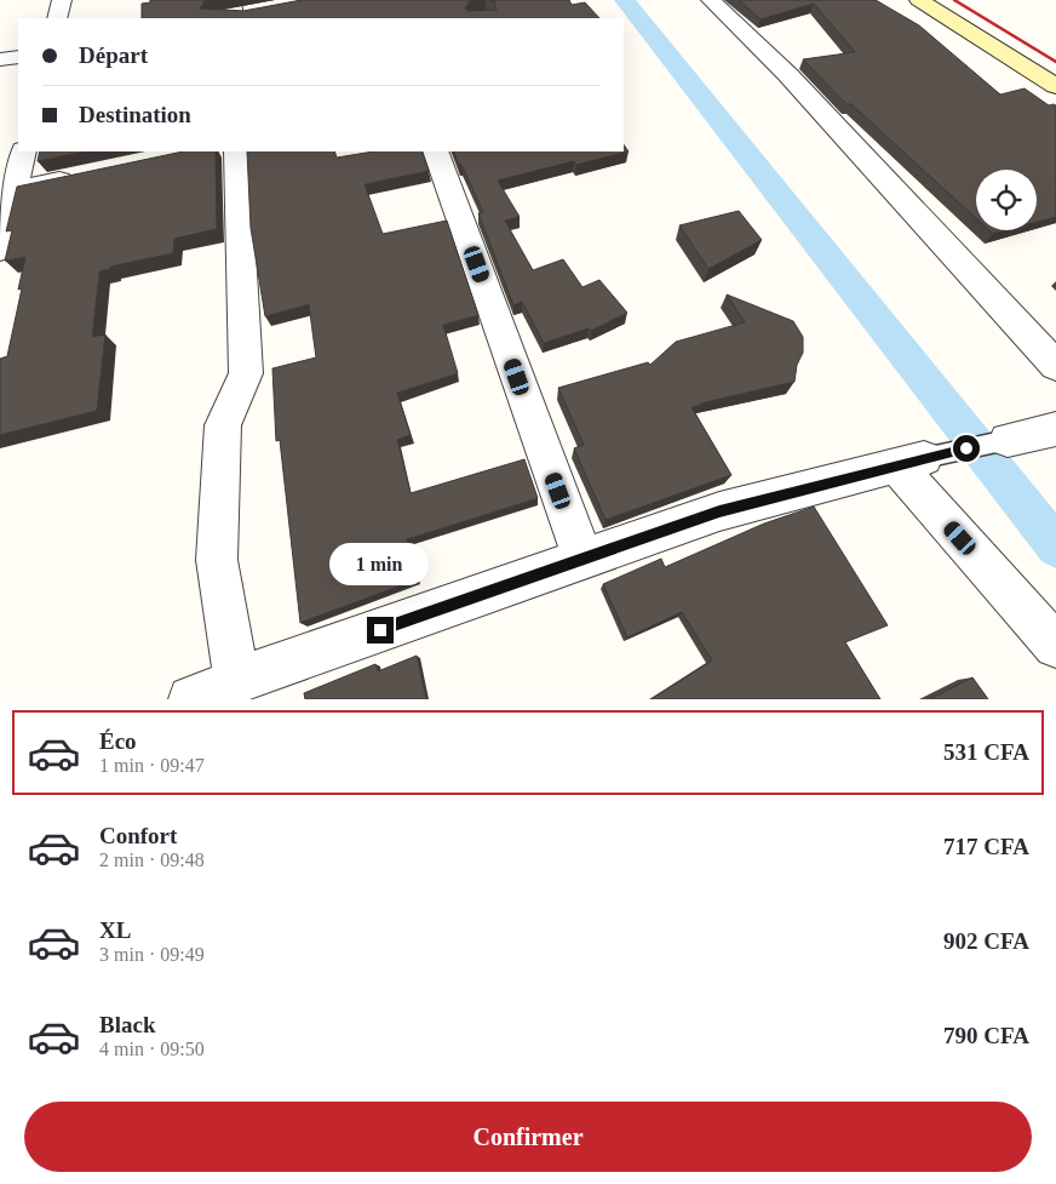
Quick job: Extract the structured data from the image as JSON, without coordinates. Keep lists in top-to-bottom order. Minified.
{"page":{"banner":["Départ","Destination"],"bubble":"1 min","list":[{"name":"Éco","note":"1 min · 09:47","value":"531 CFA"},{"name":"Confort","note":"2 min · 09:48","value":"717 CFA"},{"name":"XL","note":"3 min · 09:49","value":"902 CFA"},{"name":"Black","note":"4 min · 09:50","value":"790 CFA"}],"buttons":"Confirmer"}}
